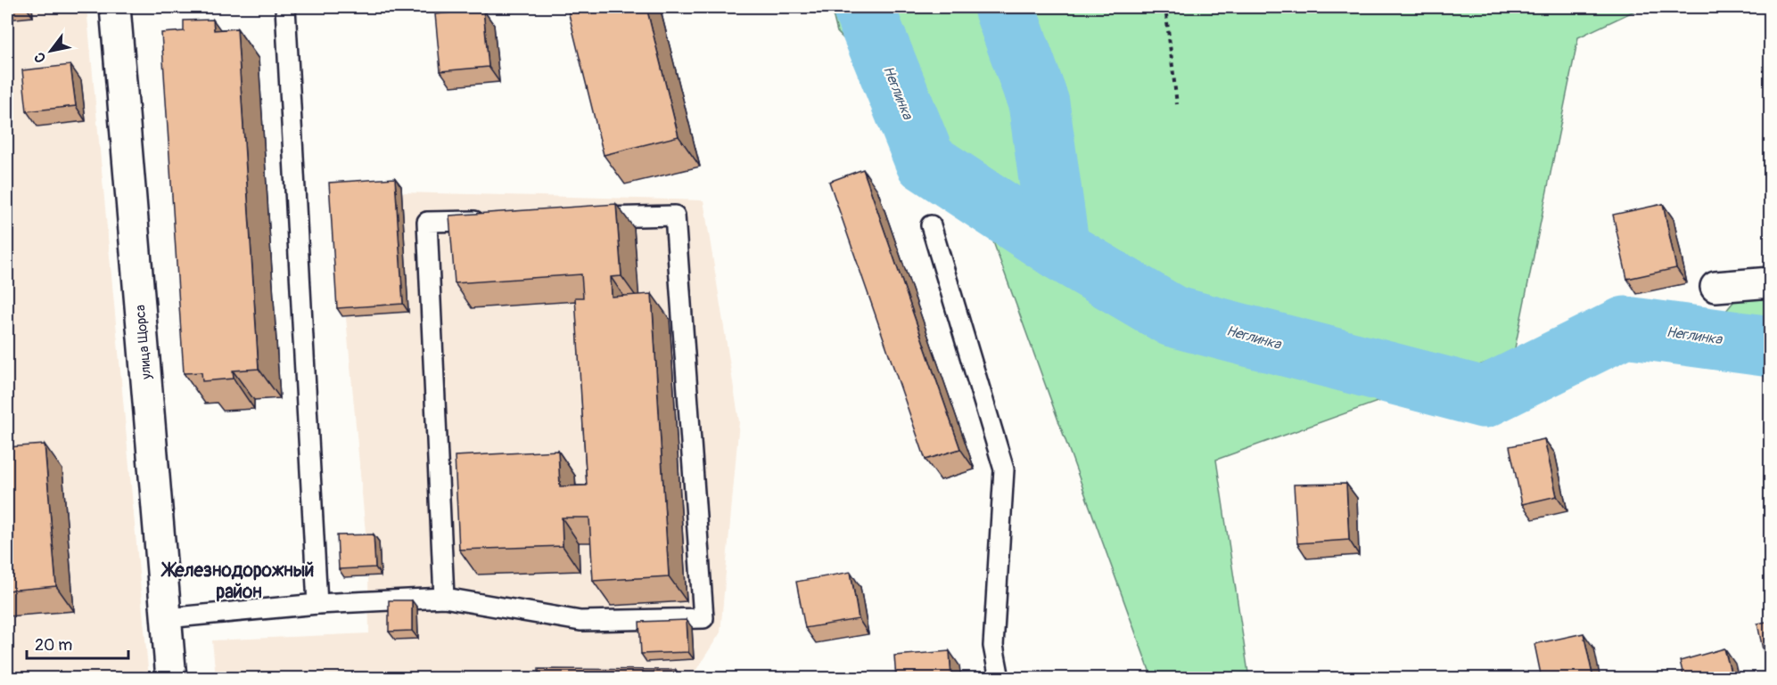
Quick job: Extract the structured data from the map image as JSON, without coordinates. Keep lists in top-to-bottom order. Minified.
{"streets":{"street":["улица Щорса"]},"districts":["Железнодорожный район"],"water":["Неглинка"],"scale_bar":"20 m","north":"bottom left"}
